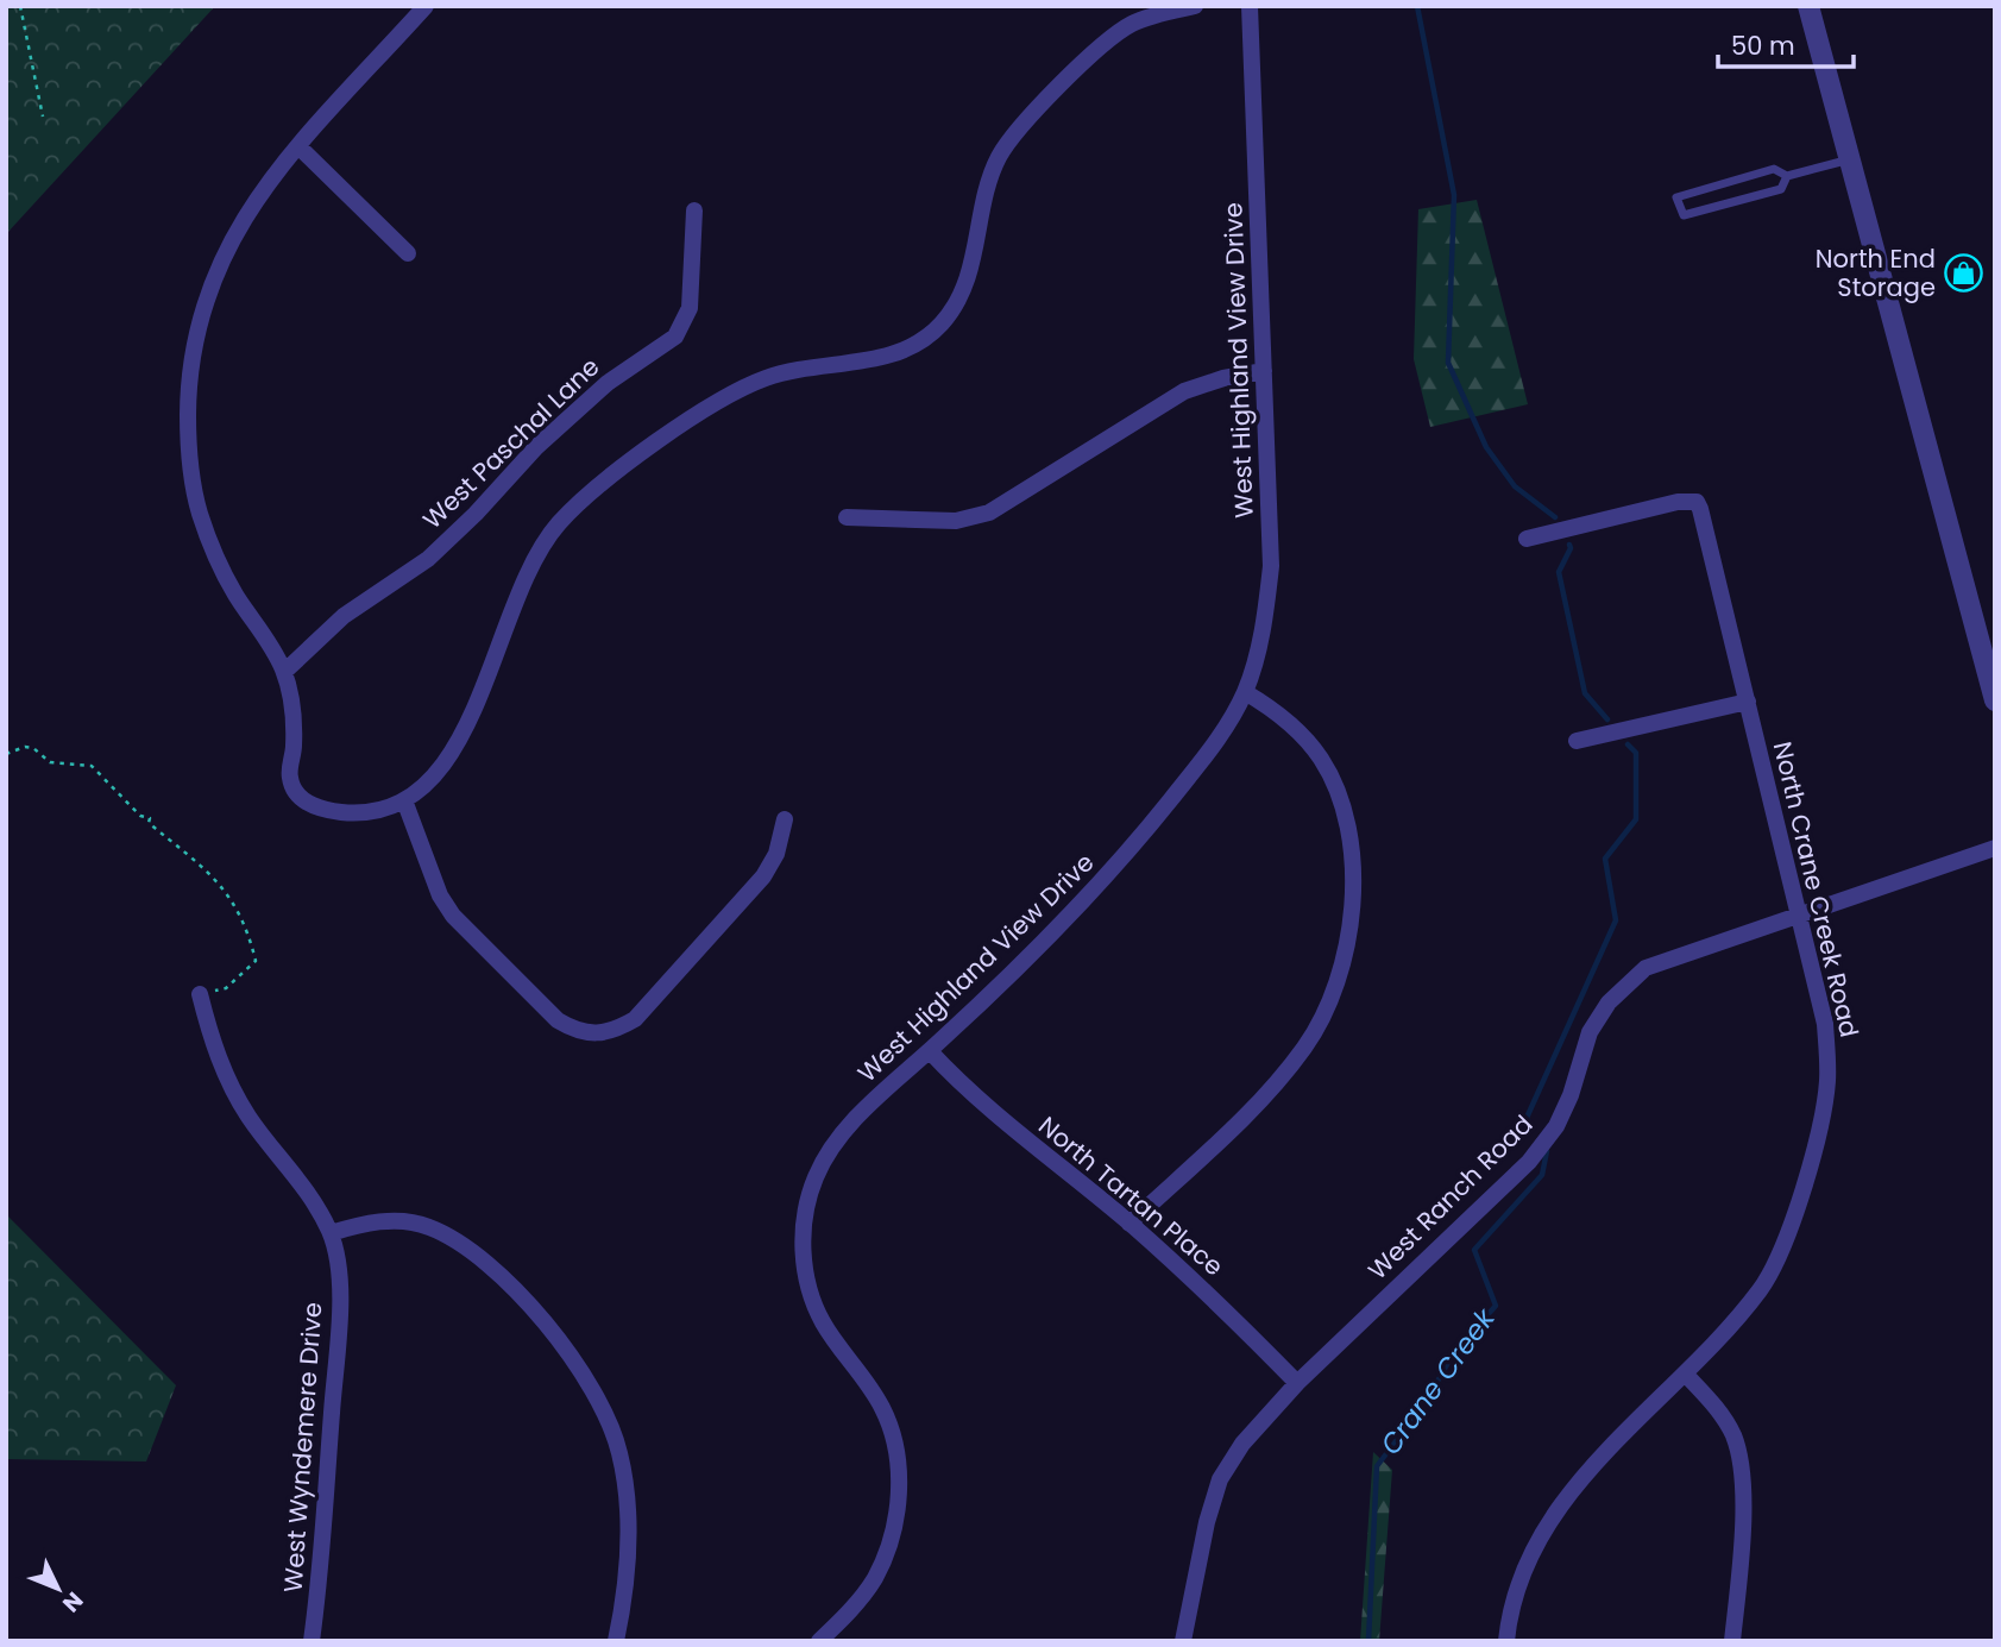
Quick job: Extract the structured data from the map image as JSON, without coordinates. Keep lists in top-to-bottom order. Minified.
{"streets":{"street":["West Highland View Drive","West Paschal Lane","North Crane Creek Road","North Tartan Place","West Ranch Road","West Wyndemere Drive"]},"crossings":[["West Highland View Drive","North Tartan Place"],["North Crane Creek Road","West Ranch Road"],["North Tartan Place","West Ranch Road"]],"water":["Crane Creek"],"places":{"shop":["North End Storage"]},"scale_bar":"50 m","north":"bottom right"}
